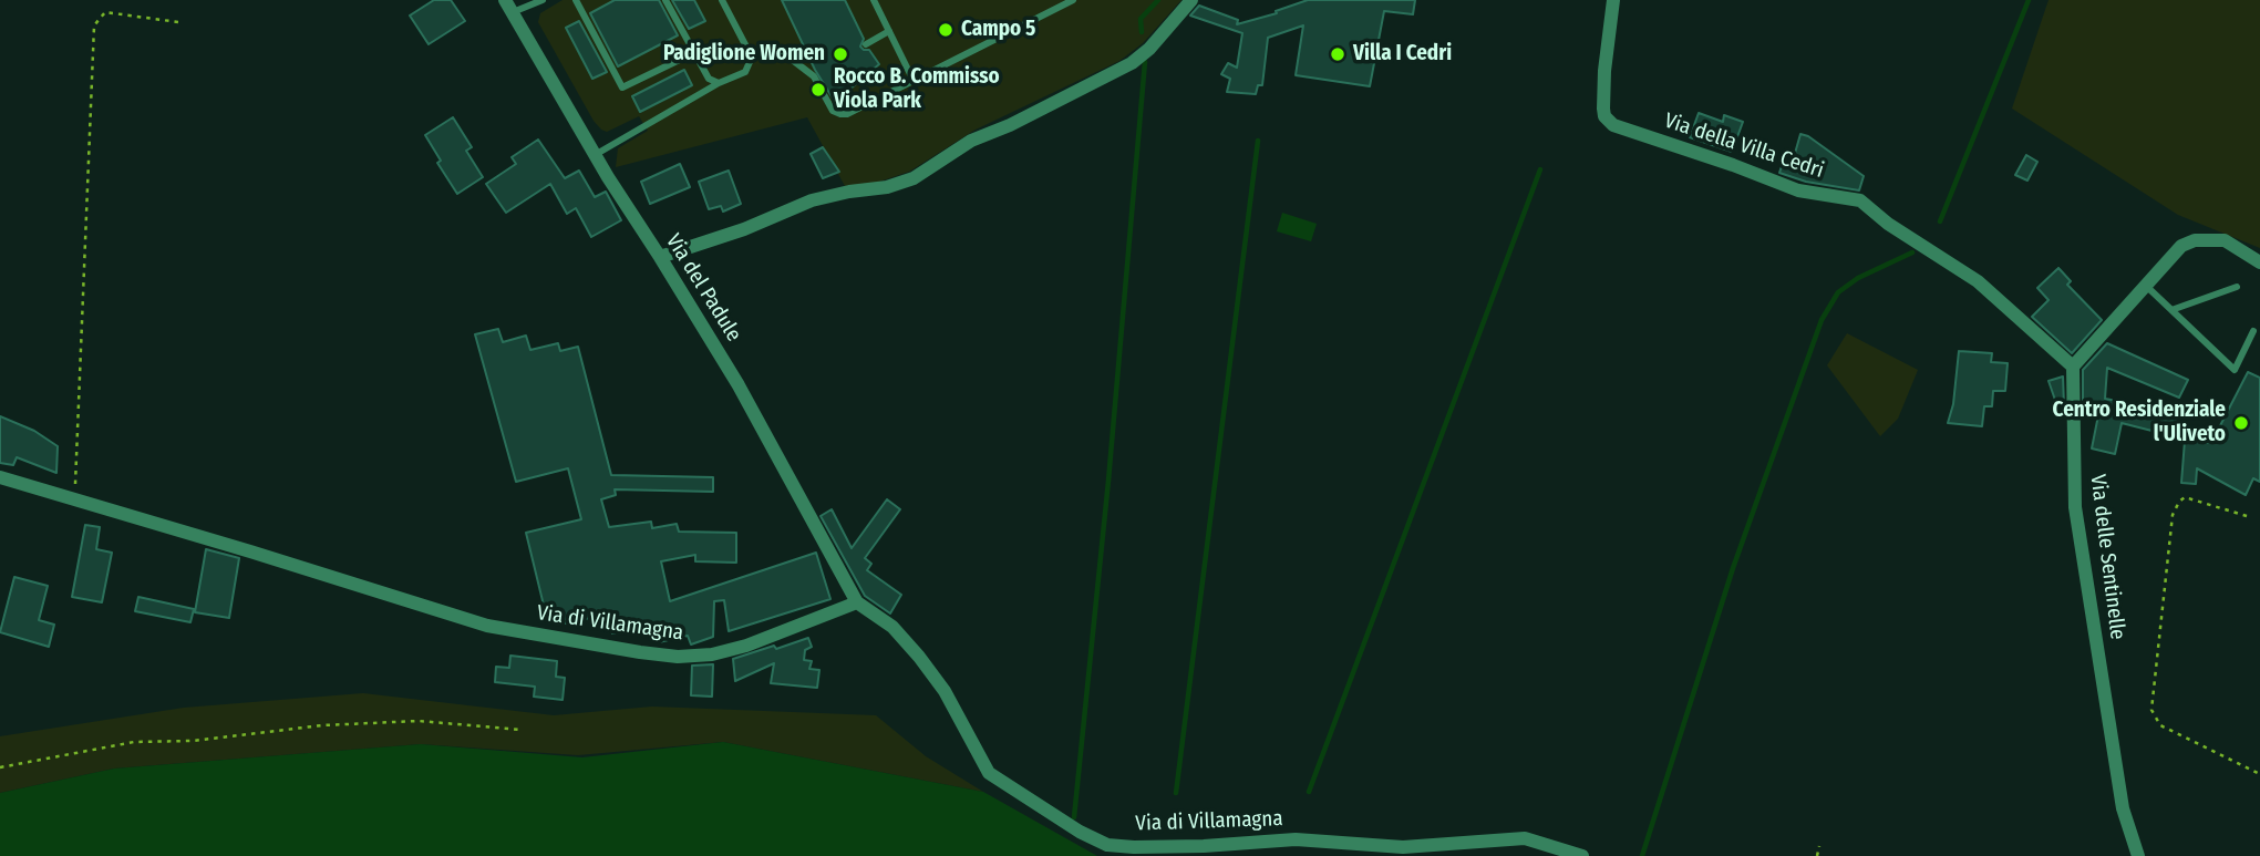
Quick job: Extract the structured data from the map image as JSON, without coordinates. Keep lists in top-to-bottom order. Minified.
{"streets":{"street":["Via della Villa Cedri","Via del Padule","Via delle Sentinelle","Via di Villamagna"]},"crossings":[["Via della Villa Cedri","Via delle Sentinelle"],["Via del Padule","Via di Villamagna"]],"places":["Campo 5","Padiglione Women","Villa I Cedri","Rocco B. Commisso Viola Park","Centro Residenziale l'Uliveto"]}
